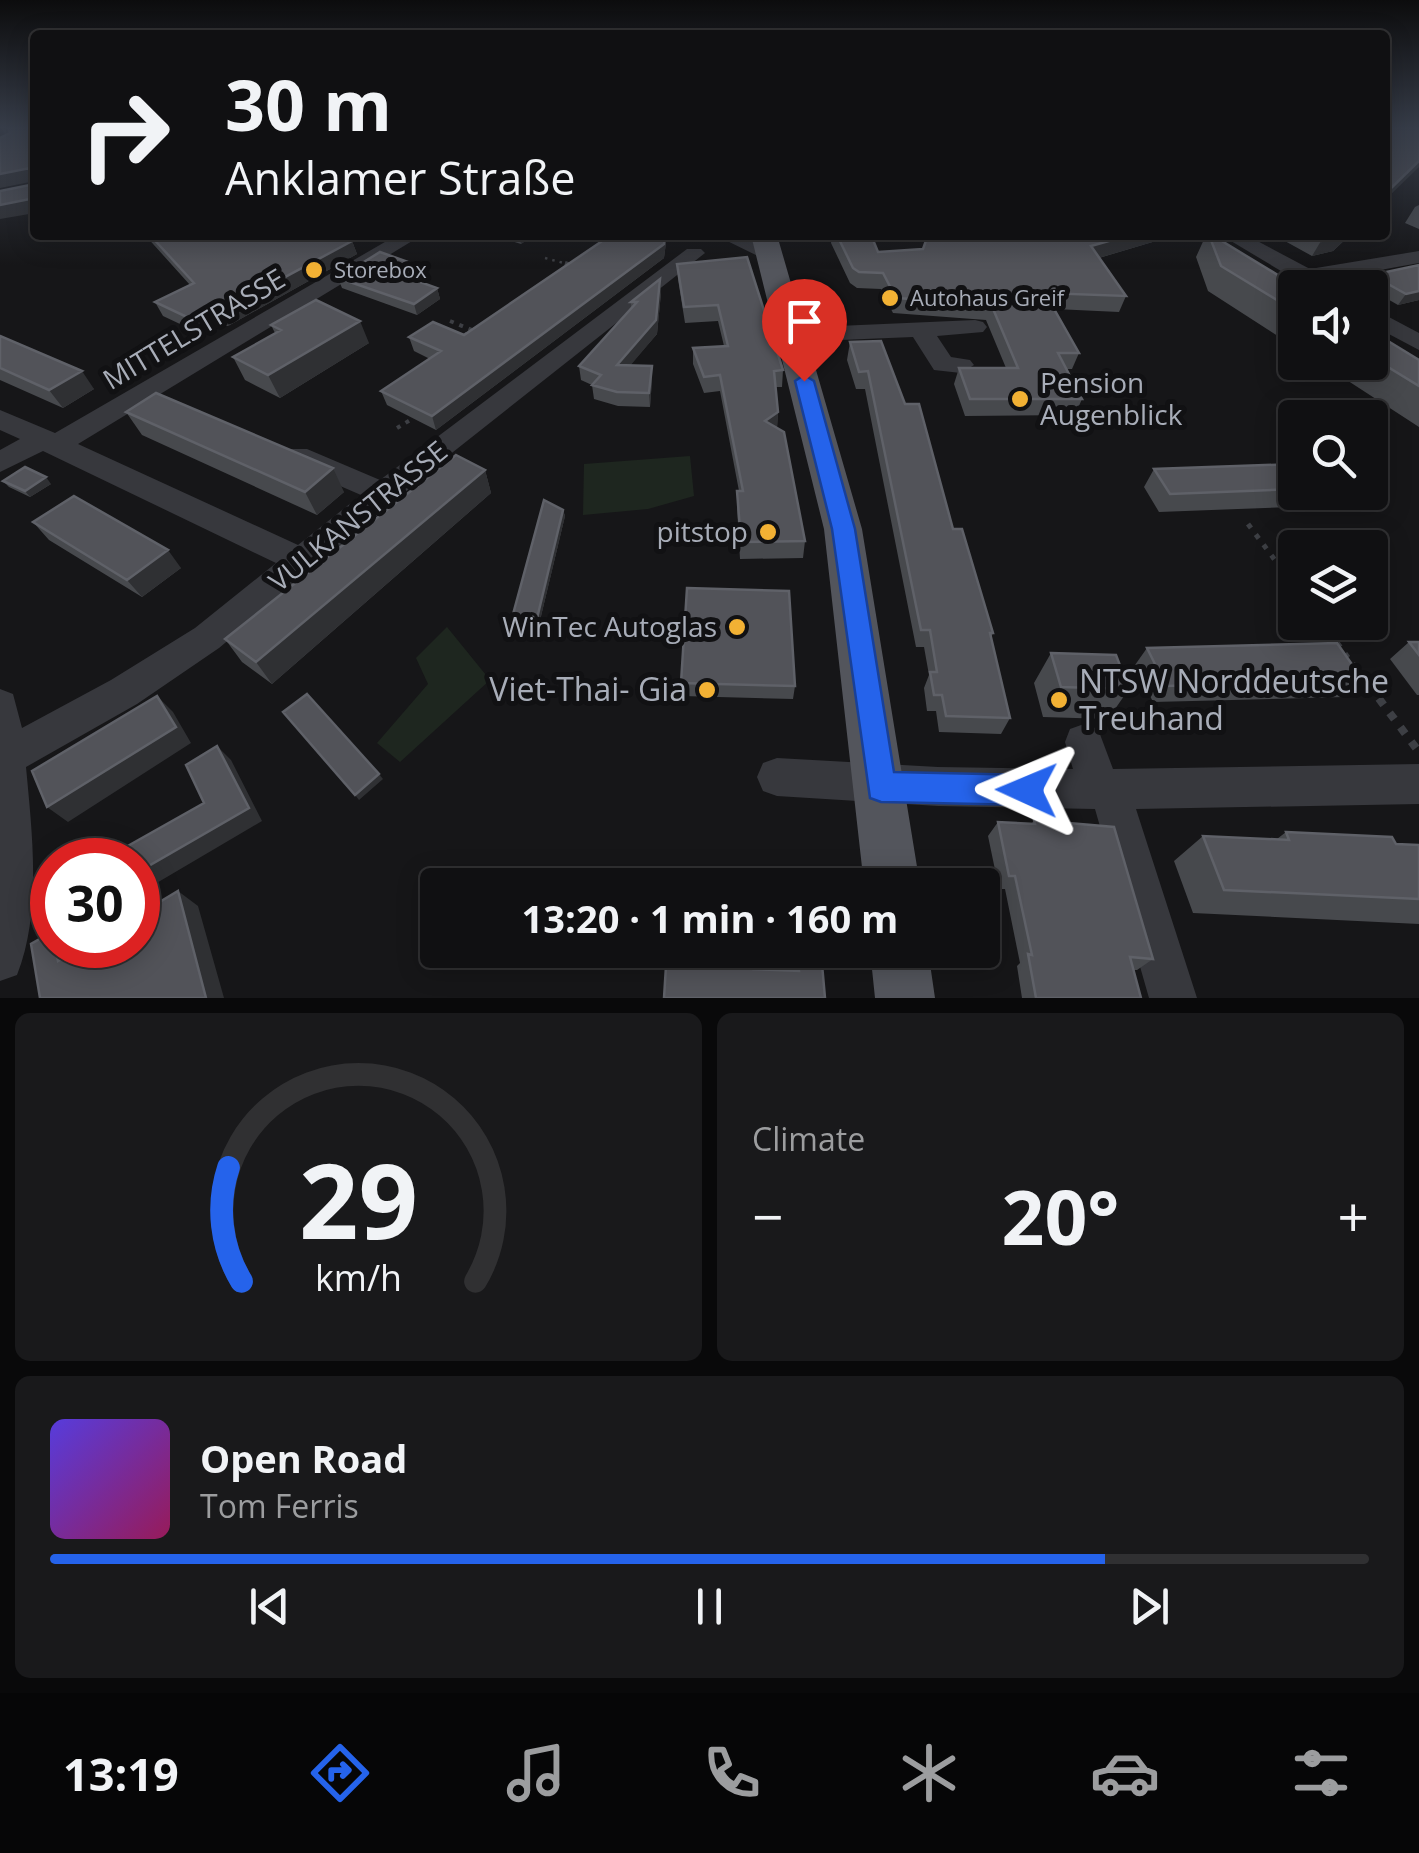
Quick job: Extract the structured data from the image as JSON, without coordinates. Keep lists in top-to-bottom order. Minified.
{"streets":{"street":["MITTELSTRASSE","VULKANSTRASSE"]},"places":["Storebox","Autohaus Greif","Pension Augenblick","pitstop","WinTec Autoglas","Viet-Thai- Gia","NTSW Norddeutsche Treuhand"],"page":{"turn":["30 m","Anklamer Straße"],"limit":"30","trip":"13:20 · 1 min · 160 m","tile":"Climate","heat":["−","20°","+"],"song":["Open Road","Tom Ferris"],"tabs":"13:19","gauge":["29","km/h"]}}
